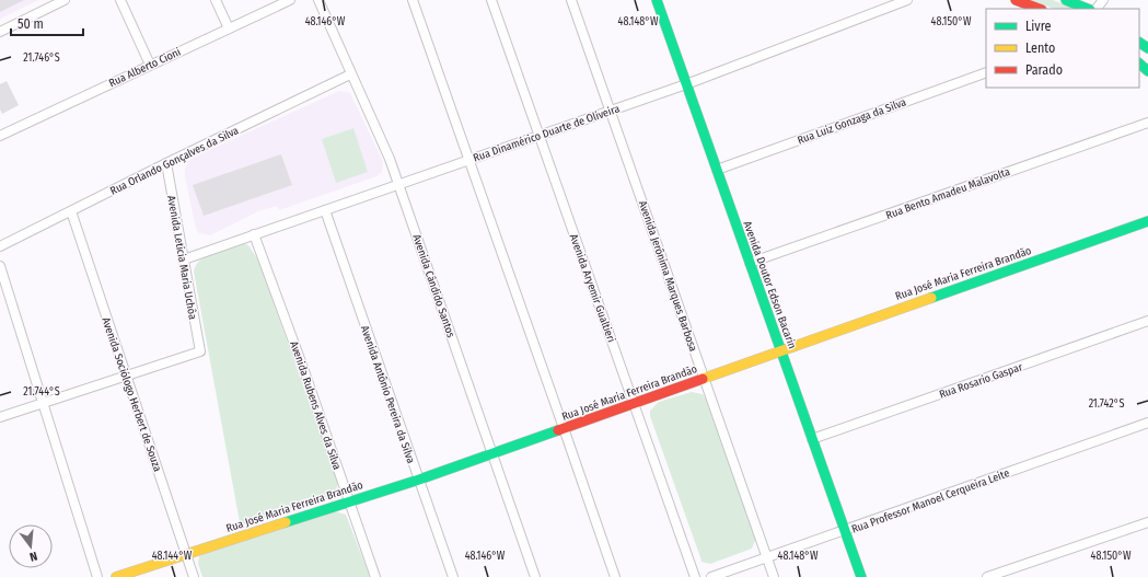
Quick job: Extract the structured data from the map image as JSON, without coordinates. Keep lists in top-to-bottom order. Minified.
{"streets":{"street":["Rua Alberto Cioni","Rua Luiz Gonzaga da Silva","Rua Dinamérico Duarte de Oliveira","Rua Orlando Gonçalves da Silva","Rua Bento Amadeu Malavolta","Avenida Letícia Maria Uchôa","Rua José Maria Ferreira Brandão","Avenida Jerônima Marques Barbosa","Avenida Doutor Edson Bacarin","Avenida Cândido Santos","Avenida Aryemir Gualtieri","Rua Rosario Gaspar","Avenida Sociólogo Herbert de Souza","Avenida Antônio Pereira da Silva","Avenida Rubens Alves da Silva","Rua Professor Manoel Cerqueira Leite"]},"crossings":[["Rua Luiz Gonzaga da Silva","Avenida Doutor Edson Bacarin"],["Rua Dinamérico Duarte de Oliveira","Avenida Letícia Maria Uchôa"],["Rua Dinamérico Duarte de Oliveira","Avenida Jerônima Marques Barbosa"],["Rua Dinamérico Duarte de Oliveira","Avenida Doutor Edson Bacarin"],["Rua Dinamérico Duarte de Oliveira","Avenida Cândido Santos"],["Rua Dinamérico Duarte de Oliveira","Avenida Aryemir Gualtieri"],["Rua Dinamérico Duarte de Oliveira","Avenida Antônio Pereira da Silva"],["Rua Dinamérico Duarte de Oliveira","Avenida Rubens Alves da Silva"],["Rua Orlando Gonçalves da Silva","Avenida Letícia Maria Uchôa"],["Rua Orlando Gonçalves da Silva","Avenida Cândido Santos"],["Rua Orlando Gonçalves da Silva","Avenida Sociólogo Herbert de Souza"],["Rua Bento Amadeu Malavolta","Avenida Doutor Edson Bacarin"],["Avenida Letícia Maria Uchôa","Avenida Sociólogo Herbert de Souza"],["Rua José Maria Ferreira Brandão","Avenida Jerônima Marques Barbosa"],["Rua José Maria Ferreira Brandão","Avenida Doutor Edson Bacarin"],["Rua José Maria Ferreira Brandão","Avenida Cândido Santos"],["Rua José Maria Ferreira Brandão","Avenida Aryemir Gualtieri"],["Rua José Maria Ferreira Brandão","Avenida Sociólogo Herbert de Souza"],["Rua José Maria Ferreira Brandão","Avenida Antônio Pereira da Silva"],["Rua José Maria Ferreira Brandão","Avenida Rubens Alves da Silva"],["Avenida Jerônima Marques Barbosa","Rua Professor Manoel Cerqueira Leite"],["Avenida Doutor Edson Bacarin","Rua Rosario Gaspar"],["Avenida Doutor Edson Bacarin","Rua Professor Manoel Cerqueira Leite"]],"legend":["Livre","Lento","Parado"],"scale_bar":"50 m","north":"bottom","coordinates":["48.146°W","48.148°W","48.150°W","21.746°S","21.744°S","21.742°S","48.144°W"]}
